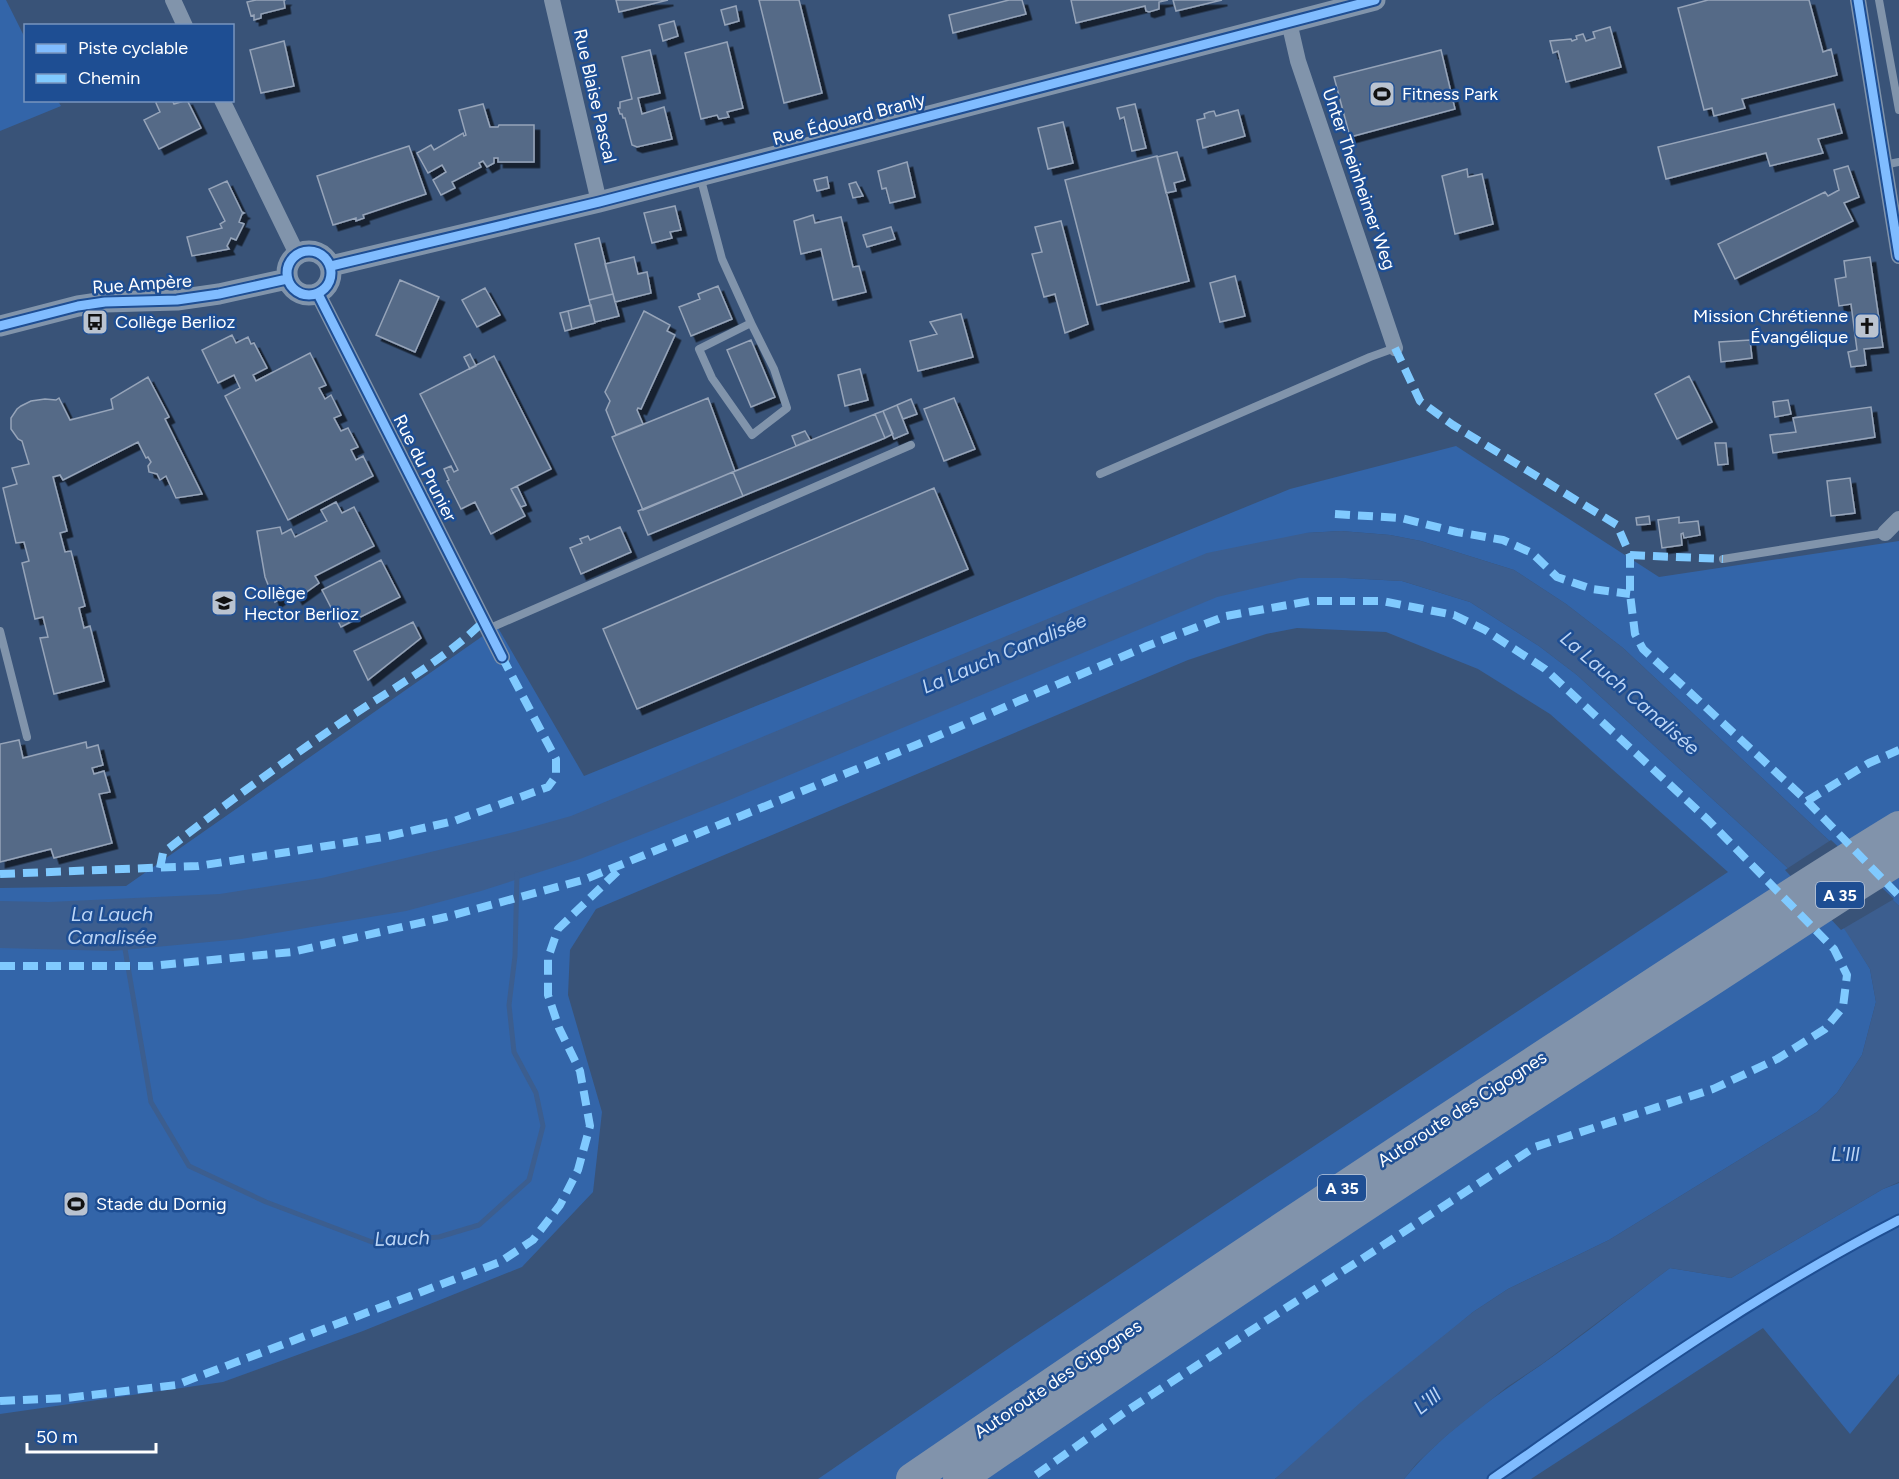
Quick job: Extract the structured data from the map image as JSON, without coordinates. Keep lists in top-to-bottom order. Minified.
{"streets":{"highway":["A 35","Autoroute des Cigognes"],"street":["Rue Blaise Pascal","Rue Édouard Branly","Unter Theinheimer Weg","Rue Ampère","Rue du Prunier"]},"crossings":[["Rue Blaise Pascal","Rue Édouard Branly"],["Rue Édouard Branly","Unter Theinheimer Weg"],["Rue Édouard Branly","Rue Ampère"],["Rue Édouard Branly","Rue du Prunier"],["Rue Ampère","Rue du Prunier"]],"water":["La Lauch Canalisée","L'Ill","Lauch"],"places":{"sports":["Fitness Park","Stade du Dornig"],"bus stop":["Collège Berlioz"],"church":["Mission Chrétienne Évangélique"],"school or university":["Collège Hector Berlioz"]},"legend":["Piste cyclable","Chemin"],"scale_bar":"50 m"}
